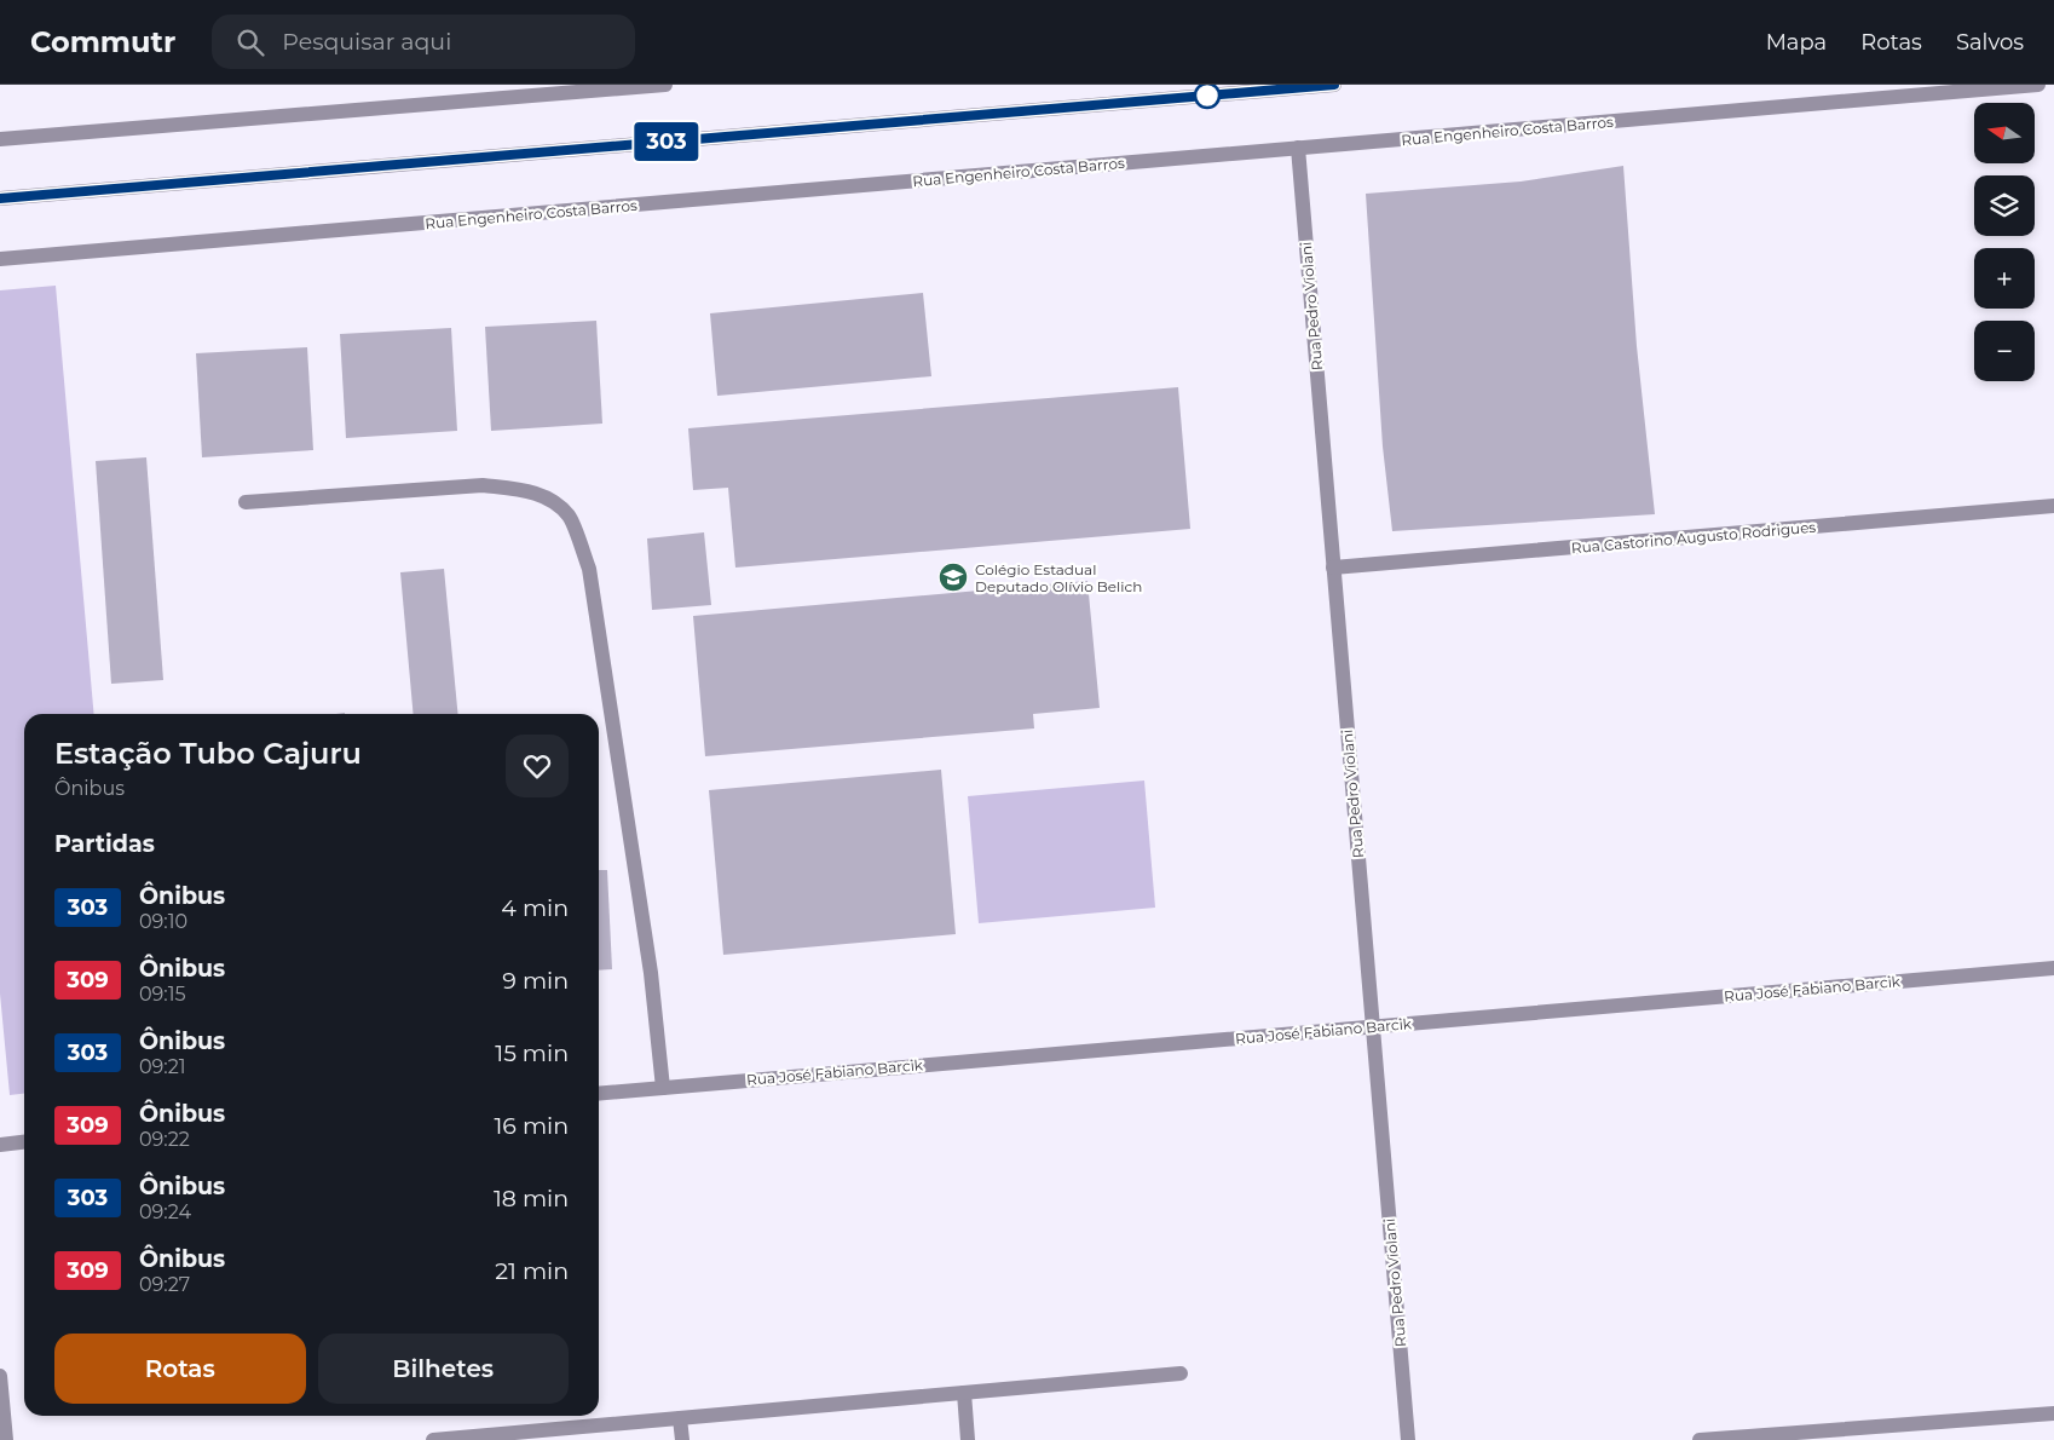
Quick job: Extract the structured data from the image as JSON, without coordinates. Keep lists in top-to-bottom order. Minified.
{"streets":{"street":["Rua Engenheiro Costa Barros","Rua Pedro Violani","Rua Castorino Augusto Rodrigues","Rua José Fabiano Barcik"]},"crossings":[["Rua Engenheiro Costa Barros","Rua Pedro Violani"],["Rua Pedro Violani","Rua Castorino Augusto Rodrigues"],["Rua Pedro Violani","Rua José Fabiano Barcik"]],"places":{"school or university":["Colégio Estadual Deputado Olívio Belich"]},"lines":["bus line 303"],"north":"left","page":{"header":"Commutr","search":"Pesquisar aqui","nav":["Mapa","Rotas","Salvos"],"on_map":"303","map_buttons":["+","−"],"heading":[["Estação Tubo Cajuru","Ônibus"],"Partidas"],"list":[{"mark":"303","name":"Ônibus","note":"09:10","value":"4 min"},{"mark":"309","name":"Ônibus","note":"09:15","value":"9 min"},{"mark":"303","name":"Ônibus","note":"09:21","value":"15 min"},{"mark":"309","name":"Ônibus","note":"09:22","value":"16 min"},{"mark":"303","name":"Ônibus","note":"09:24","value":"18 min"},{"mark":"309","name":"Ônibus","note":"09:27","value":"21 min"}],"buttons":["Rotas","Bilhetes"]}}
